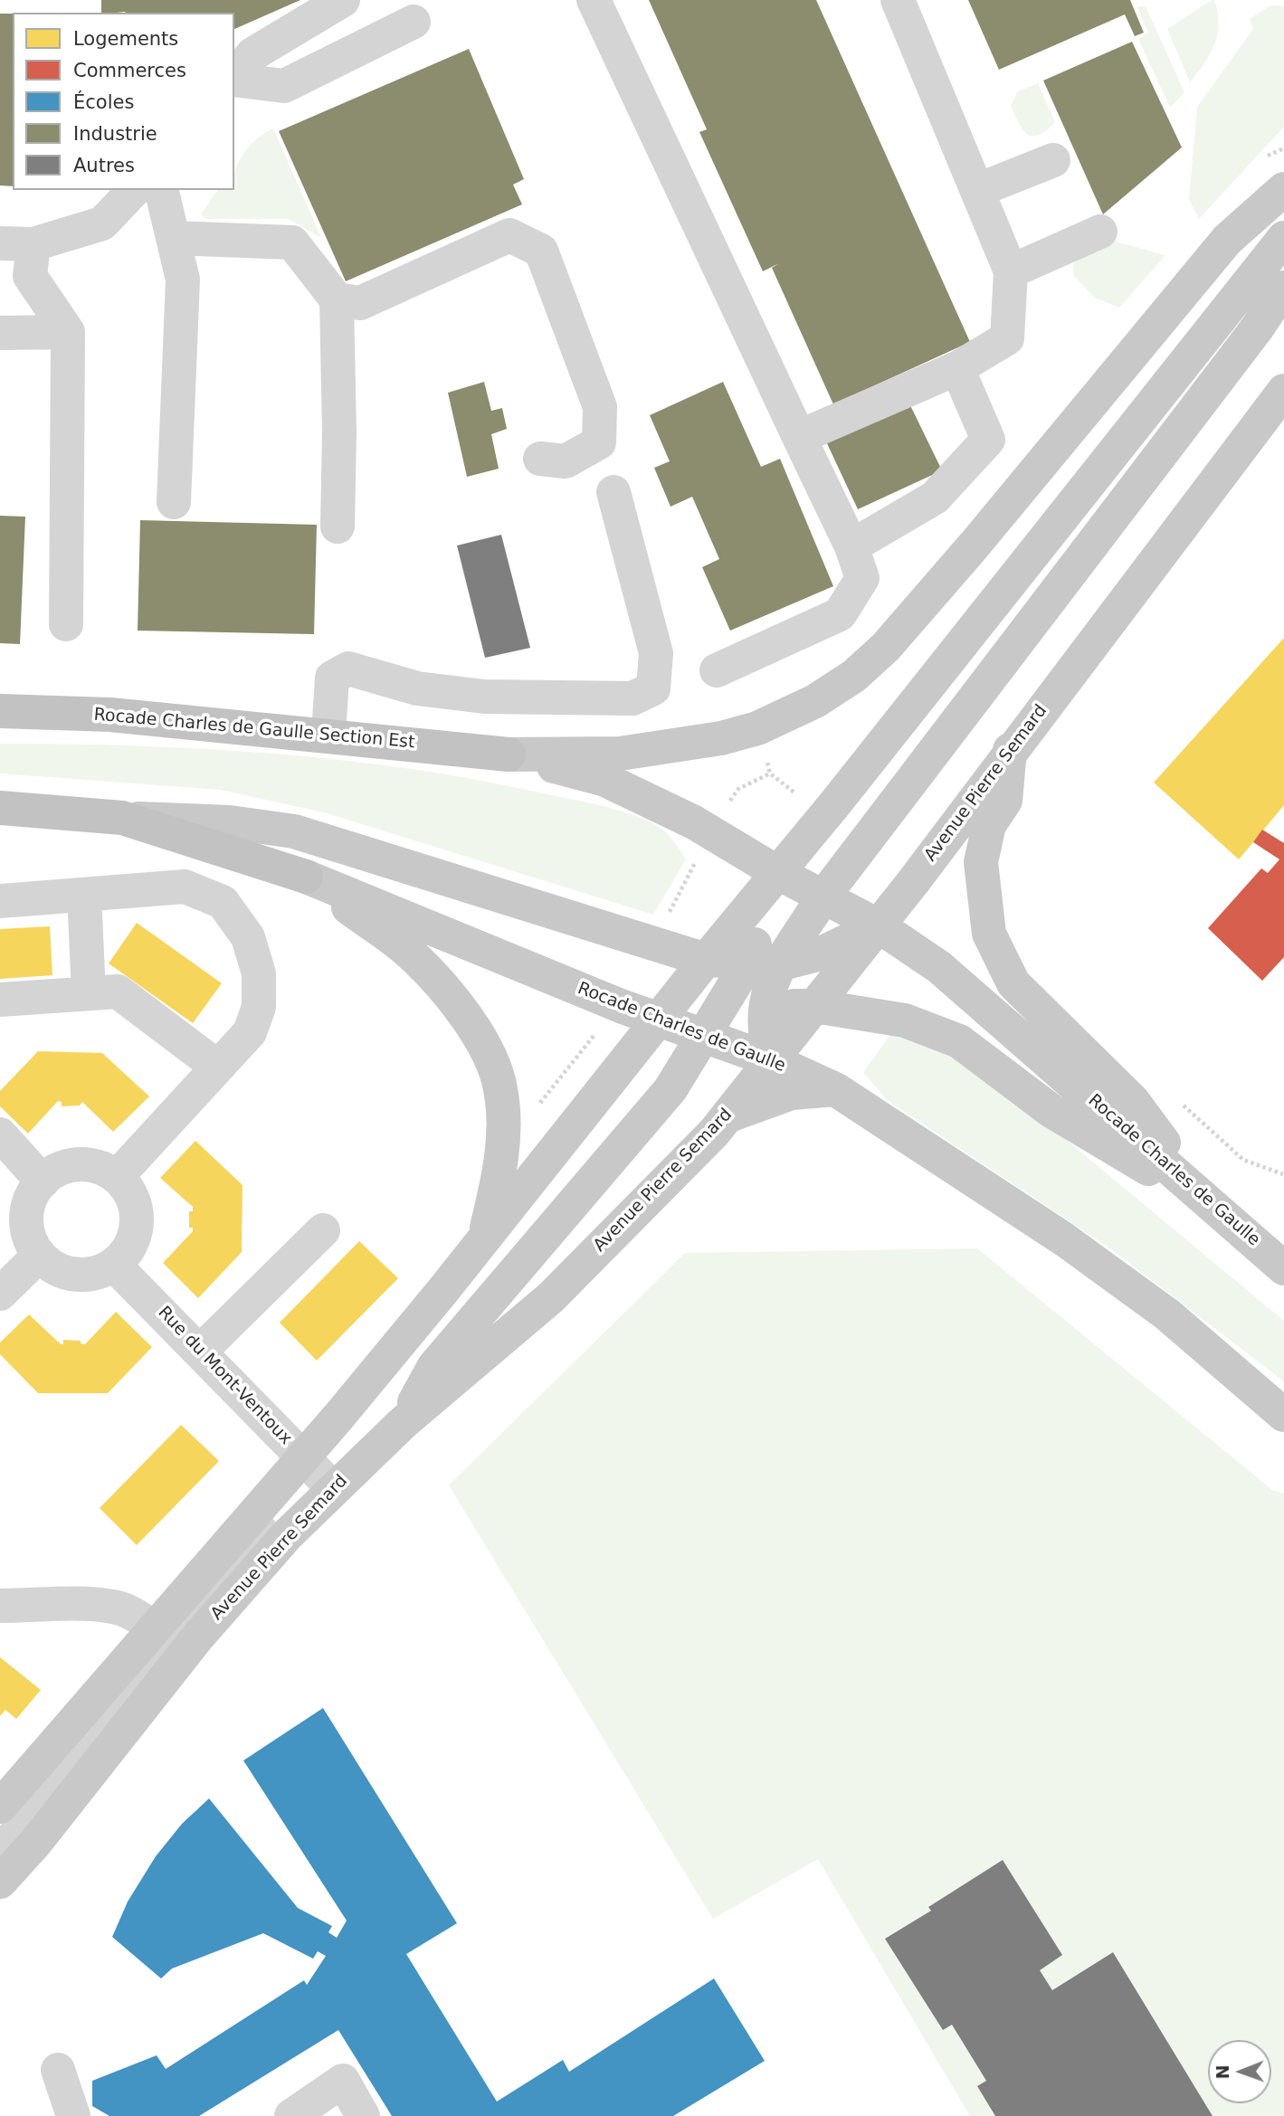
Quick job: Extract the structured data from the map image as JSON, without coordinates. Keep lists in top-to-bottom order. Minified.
{"streets":{"highway":["Rocade Charles de Gaulle Section Est","Rocade Charles de Gaulle"],"main road":["Avenue Pierre Semard"],"street":["Rue du Mont-Ventoux"]},"crossings":[["Rocade Charles de Gaulle Section Est","Rocade Charles de Gaulle"],["Avenue Pierre Semard","Rocade Charles de Gaulle"],["Avenue Pierre Semard","Rue du Mont-Ventoux"]],"legend":["Logements","Commerces","Écoles","Industrie","Autres"],"north":"left"}
